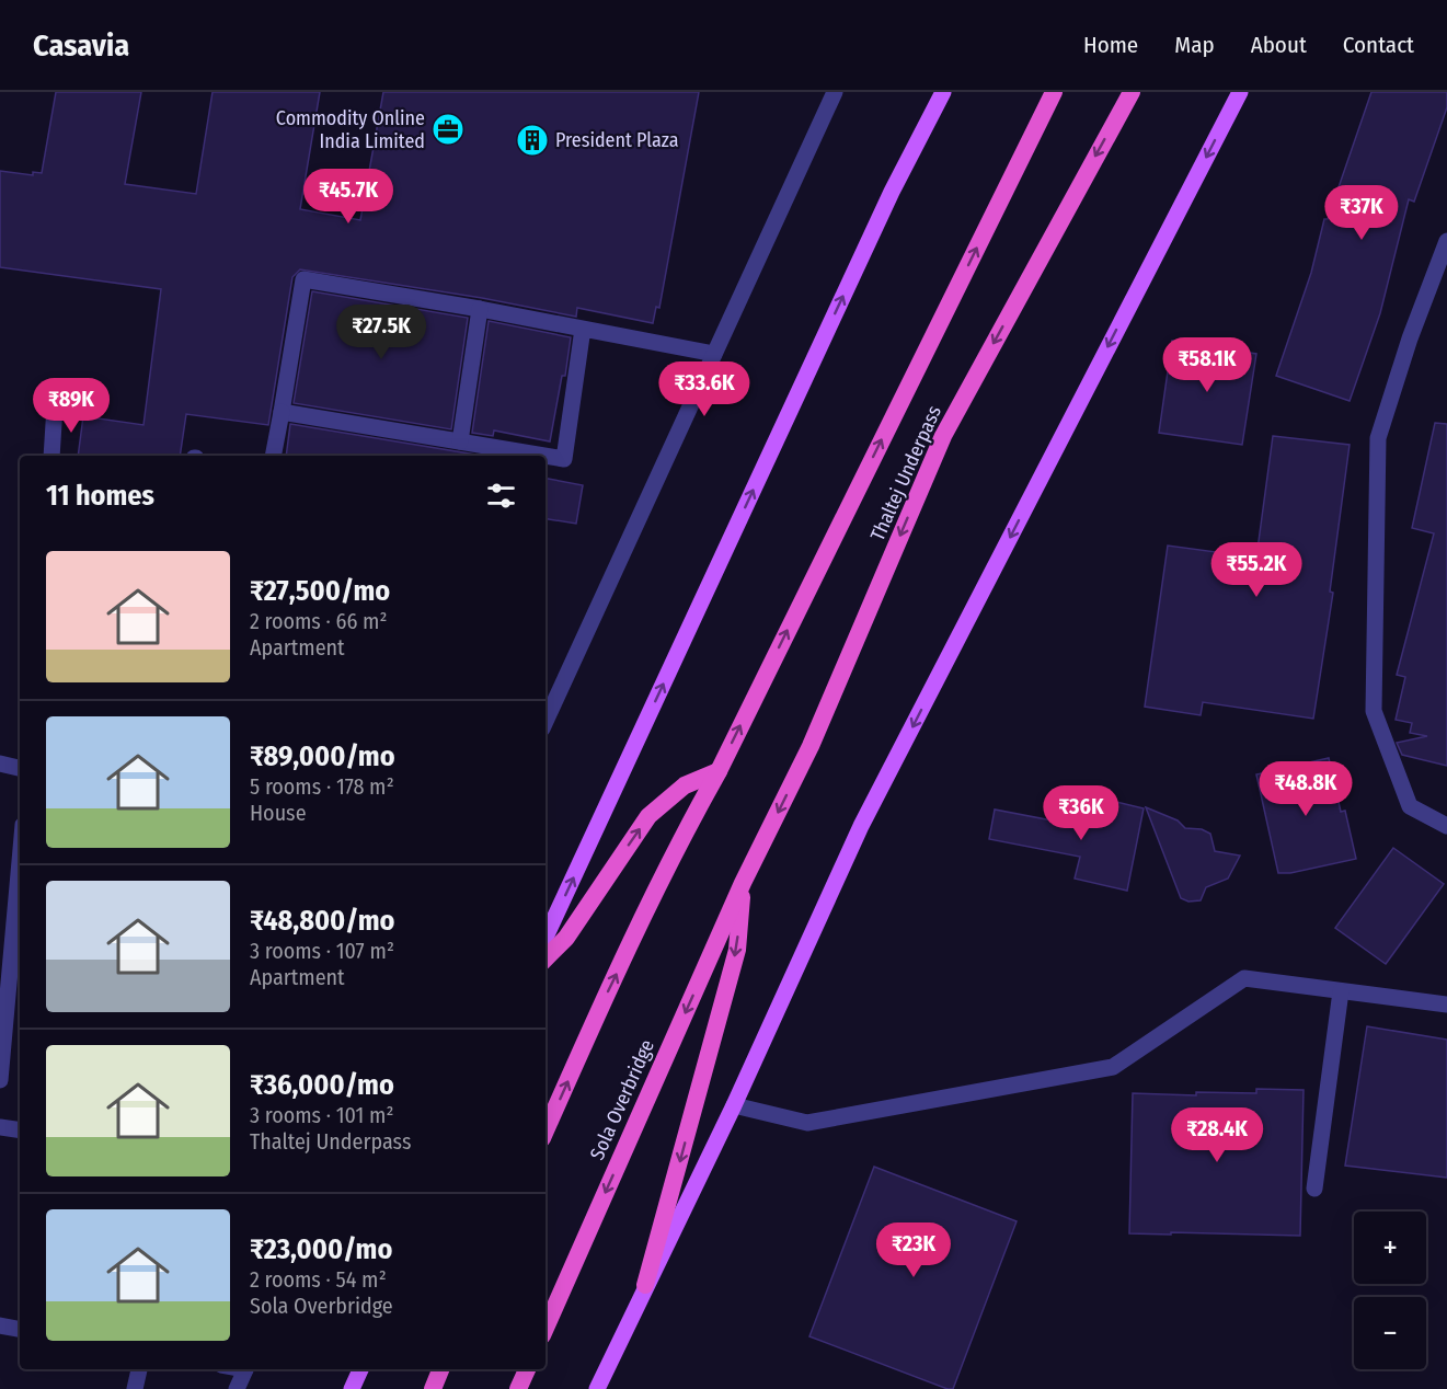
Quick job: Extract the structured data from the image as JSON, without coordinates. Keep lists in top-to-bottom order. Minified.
{"streets":{"highway":["Thaltej Underpass","Sola Overbridge"]},"crossings":[["Thaltej Underpass","Sola Overbridge"]],"places":{"office":["Commodity Online India Limited"],"building":["President Plaza"]},"page":{"header":"Casavia","nav":["Home","Map","About","Contact"],"price":["₹45.7K","₹37K","₹27.5K","₹58.1K","₹33.6K","₹89K","₹55.2K","₹48.8K","₹36K","₹28.4K","₹23K"],"heading":"11 homes","list":[{"name":"₹27,500/mo","note":"2 rooms · 66 m² · Apartment"},{"name":"₹89,000/mo","note":"5 rooms · 178 m² · House"},{"name":"₹48,800/mo","note":"3 rooms · 107 m² · Apartment"},{"name":"₹36,000/mo","note":"3 rooms · 101 m² · Thaltej Underpass"},{"name":"₹23,000/mo","note":"2 rooms · 54 m² · Sola Overbridge"}],"map_buttons":["+","−"]}}
